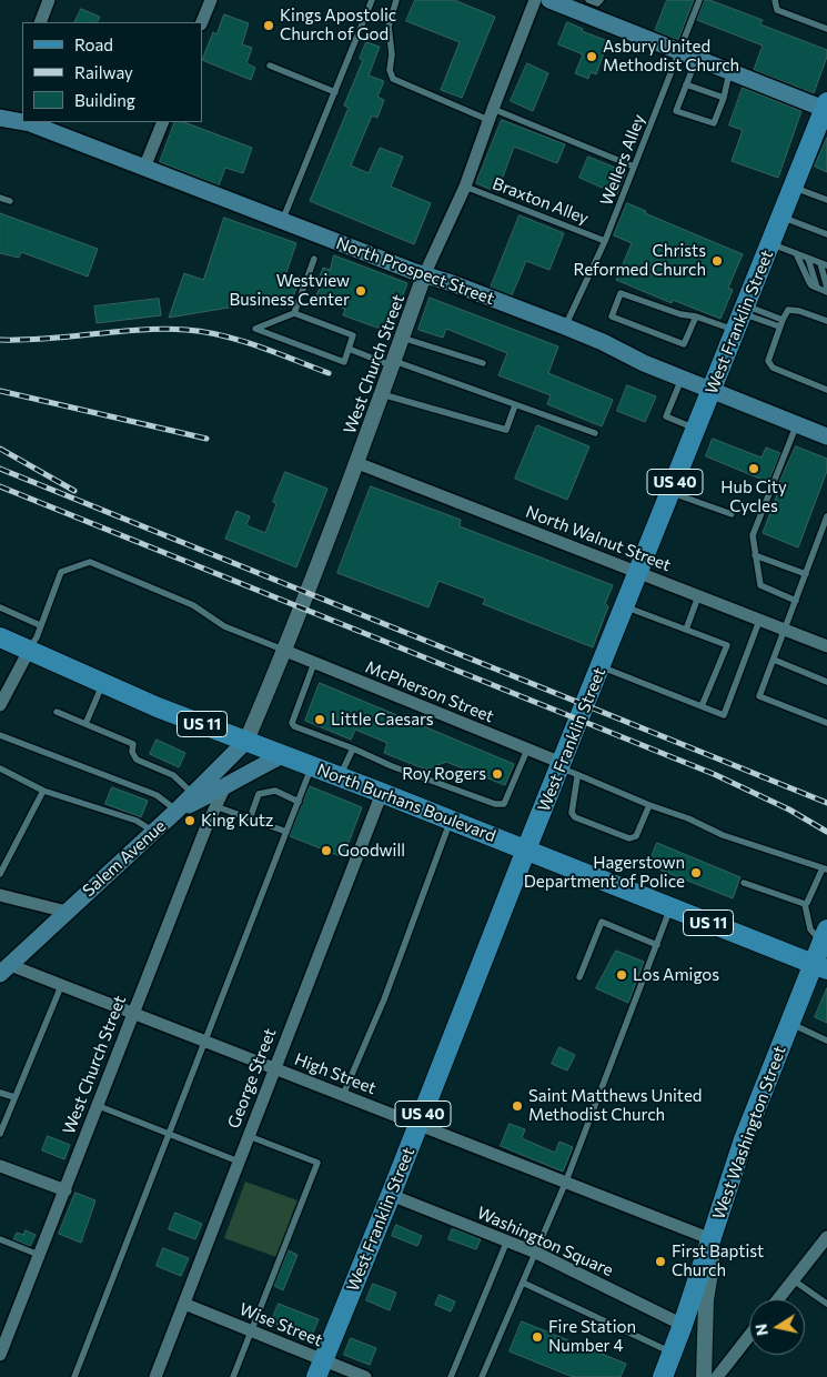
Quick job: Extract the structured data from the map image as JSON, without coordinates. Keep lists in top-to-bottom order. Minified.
{"streets":{"main road":["North Prospect Street","West Franklin Street","US 40","US 11","North Burhans Boulevard","Salem Avenue","West Washington Street"],"street":["West Church Street","North Walnut Street","McPherson Street","High Street","George Street","Washington Square","Wise Street"],"lane":["Wellers Alley","Braxton Alley"]},"crossings":[["Wellers Alley","Braxton Alley"],["Wellers Alley","North Prospect Street"],["Braxton Alley","West Church Street"],["North Prospect Street","West Franklin Street"],["North Prospect Street","West Church Street"],["West Franklin Street","North Walnut Street"],["West Franklin Street","McPherson Street"],["West Franklin Street","North Burhans Boulevard"],["West Franklin Street","High Street"],["West Franklin Street","Washington Square"],["West Franklin Street","Wise Street"],["West Church Street","North Walnut Street"],["West Church Street","McPherson Street"],["West Church Street","North Burhans Boulevard"],["West Church Street","Salem Avenue"],["West Church Street","High Street"],["North Burhans Boulevard","Salem Avenue"],["North Burhans Boulevard","George Street"],["North Burhans Boulevard","West Washington Street"],["Salem Avenue","High Street"],["High Street","George Street"],["High Street","West Washington Street"],["George Street","Wise Street"]],"places":["Kings Apostolic Church of God","Asbury United Methodist Church","Christs Reformed Church","Westview Business Center","Hub City Cycles","Little Caesars","Roy Rogers","King Kutz","Goodwill","Hagerstown Department of Police","Los Amigos","Saint Matthews United Methodist Church","First Baptist Church","Fire Station Number 4"],"legend":["Road","Railway","Building"],"north":"left"}
